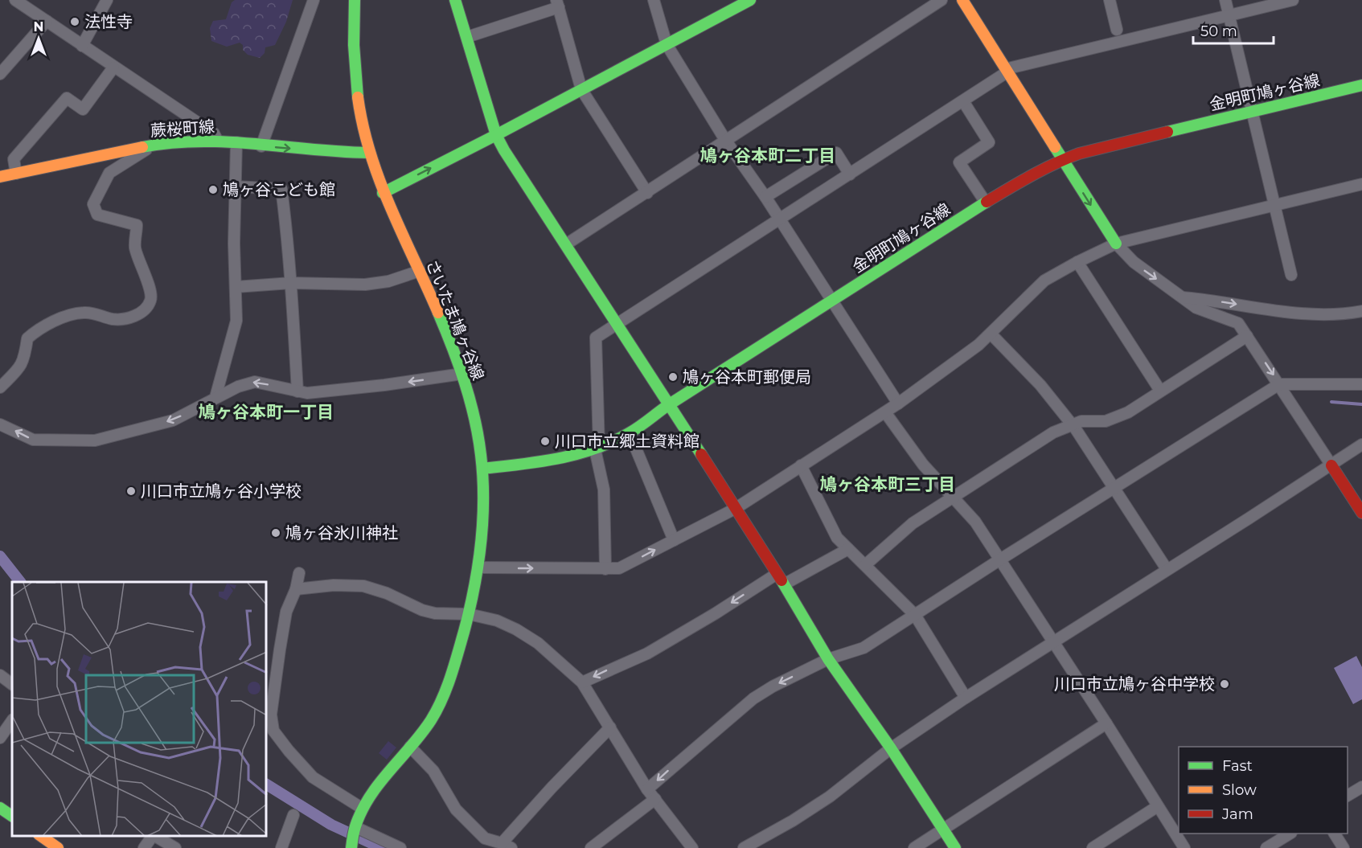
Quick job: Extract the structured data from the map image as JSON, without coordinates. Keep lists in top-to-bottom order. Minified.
{"streets":{"main road":["金明町鳩ヶ谷線","蕨桜町線","さいたま鳩ヶ谷線"]},"crossings":[["金明町鳩ヶ谷線","さいたま鳩ヶ谷線"],["蕨桜町線","さいたま鳩ヶ谷線"]],"districts":["鳩ヶ谷本町二丁目","鳩ヶ谷本町一丁目","鳩ヶ谷本町三丁目"],"places":["法性寺","鳩ヶ谷こども館","鳩ヶ谷本町郵便局","川口市立郷土資料館","川口市立鳩ヶ谷小学校","鳩ヶ谷氷川神社","川口市立鳩ヶ谷中学校"],"legend":["Fast","Slow","Jam"],"scale_bar":"50 m","north":"top"}
